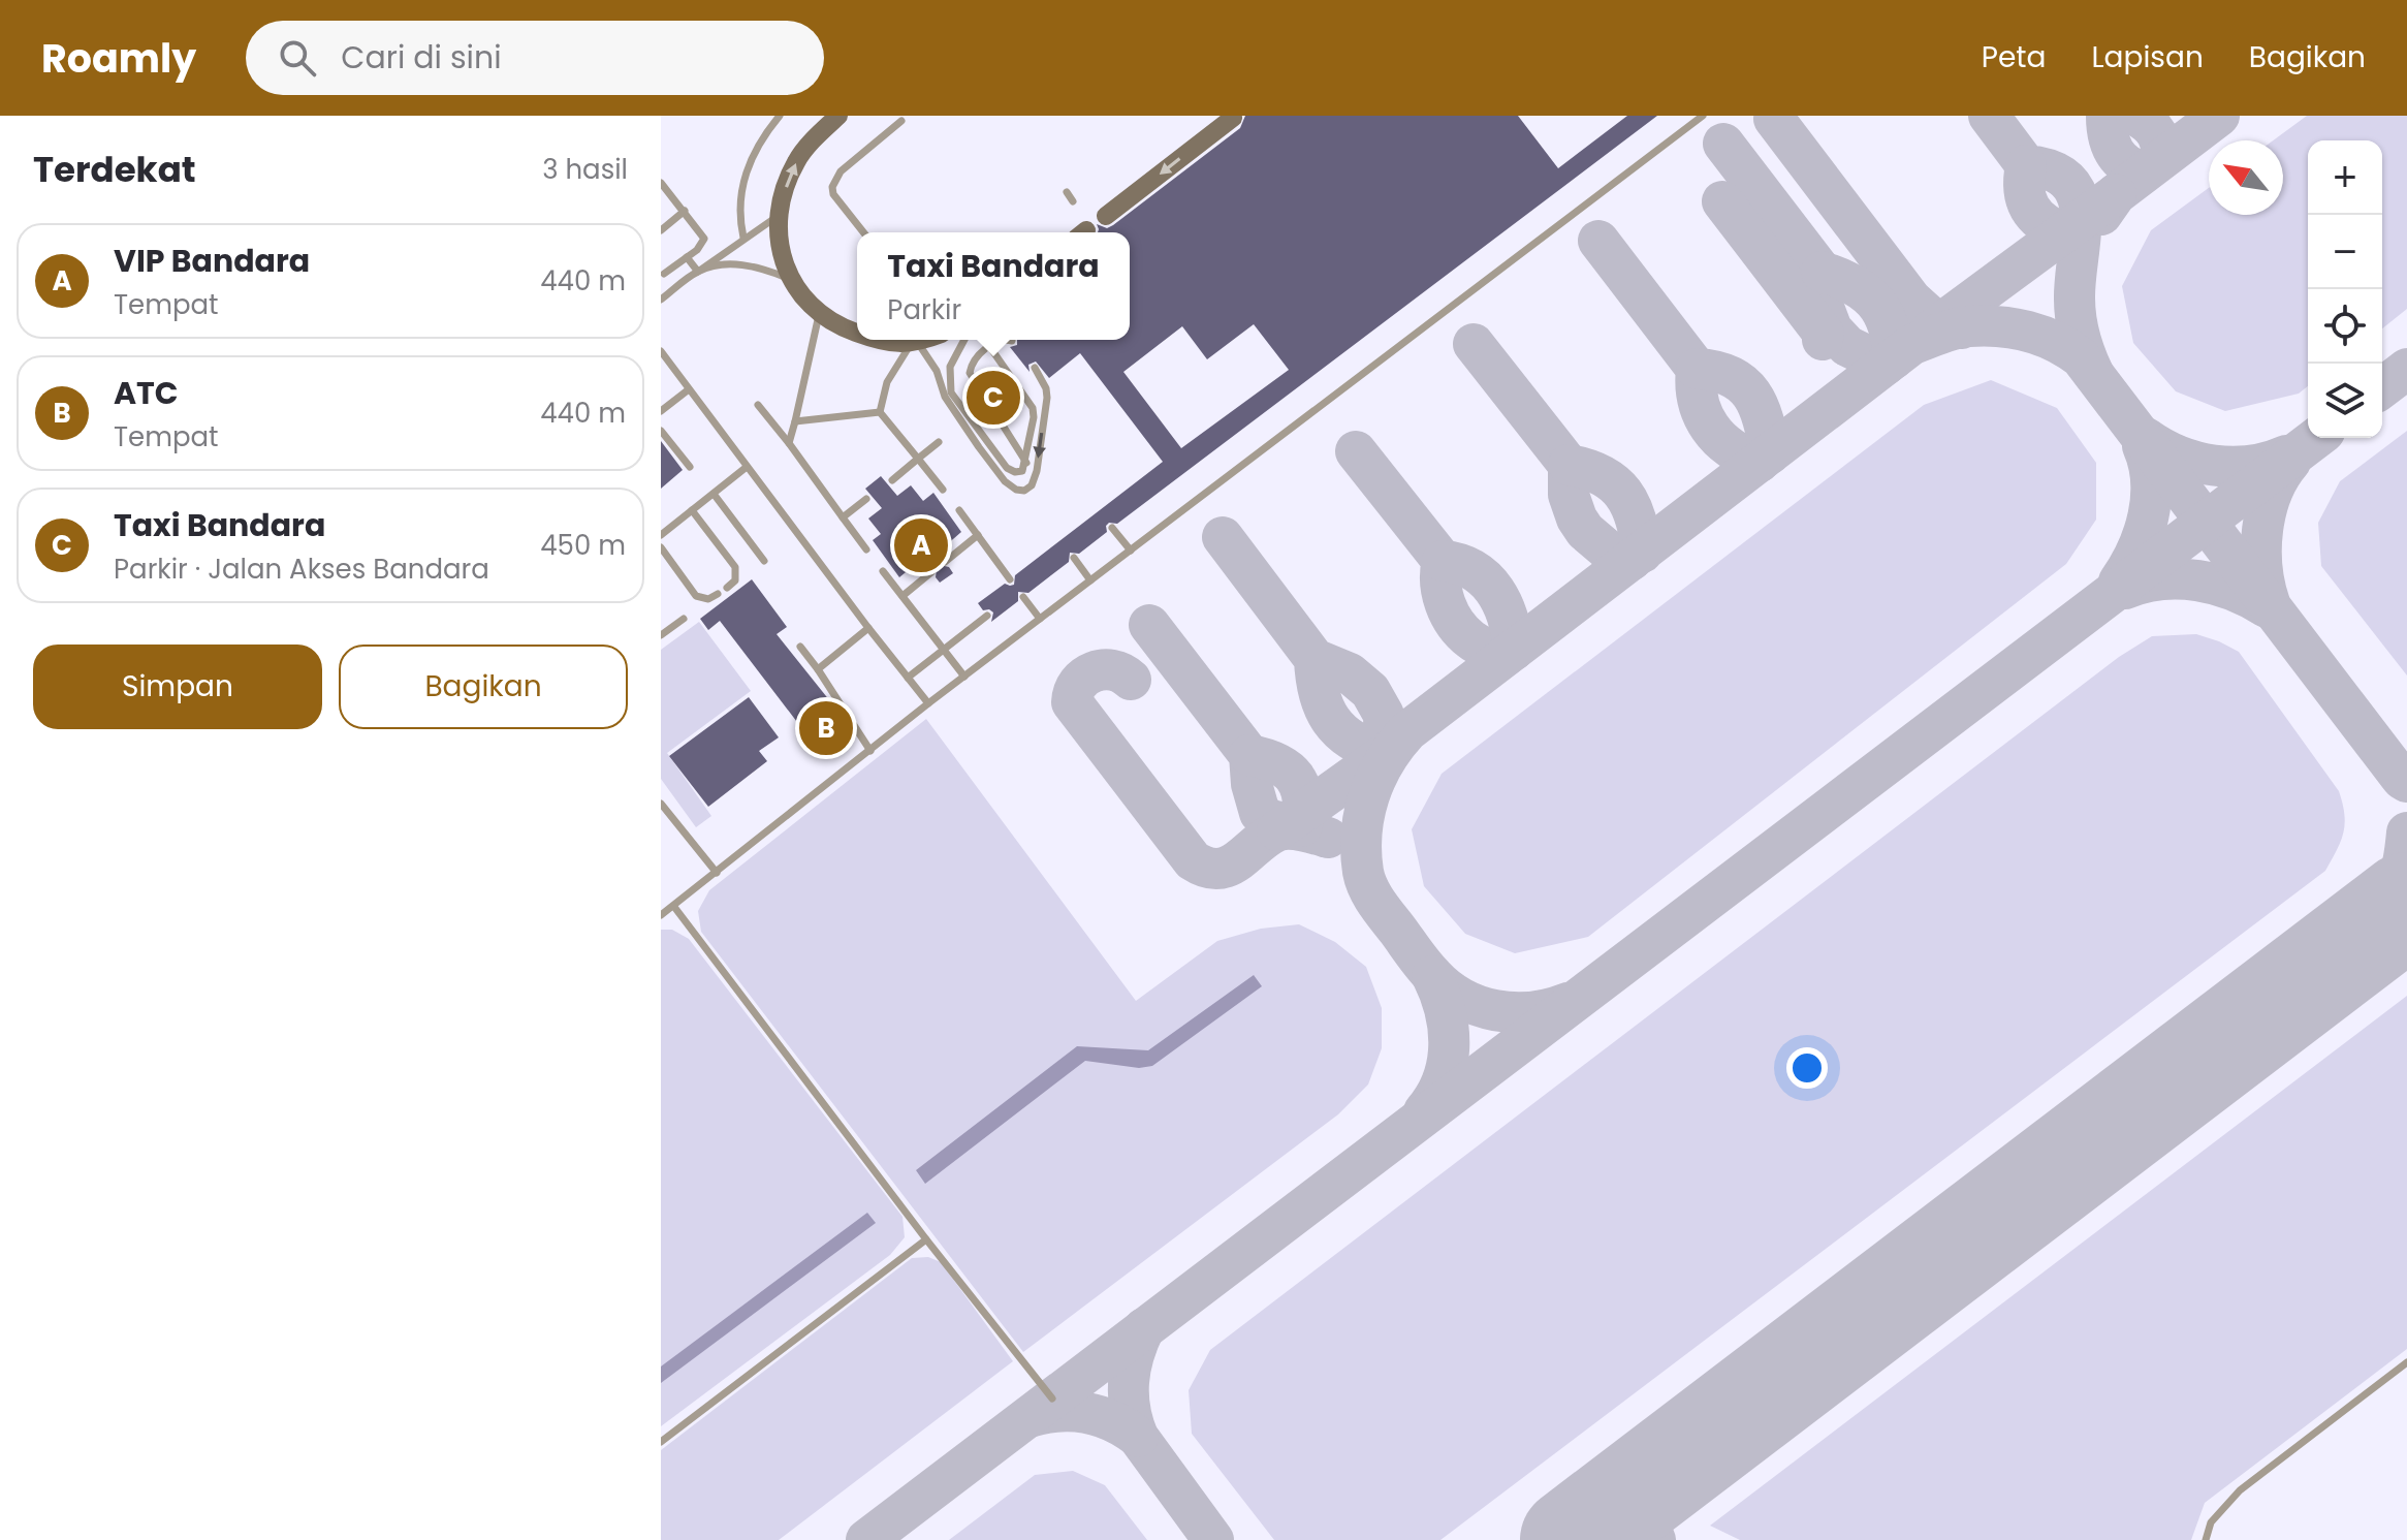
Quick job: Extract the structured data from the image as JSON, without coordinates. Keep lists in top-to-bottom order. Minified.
{"north":"top left","page":{"header":"Roamly","search":"Cari di sini","nav":["Peta","Lapisan","Bagikan"],"heading":["Terdekat","3 hasil"],"map_buttons":["+","−"],"list":[{"mark":"A","name":"VIP Bandara","note":"Tempat","value":"440 m"},{"mark":"B","name":"ATC","note":"Tempat","value":"440 m"},{"mark":"C","name":"Taxi Bandara","note":"Parkir · Jalan Akses Bandara","value":"450 m"}],"popup":["Taxi Bandara","Parkir"],"pins":["C","A","B"],"buttons":["Simpan","Bagikan"]}}
